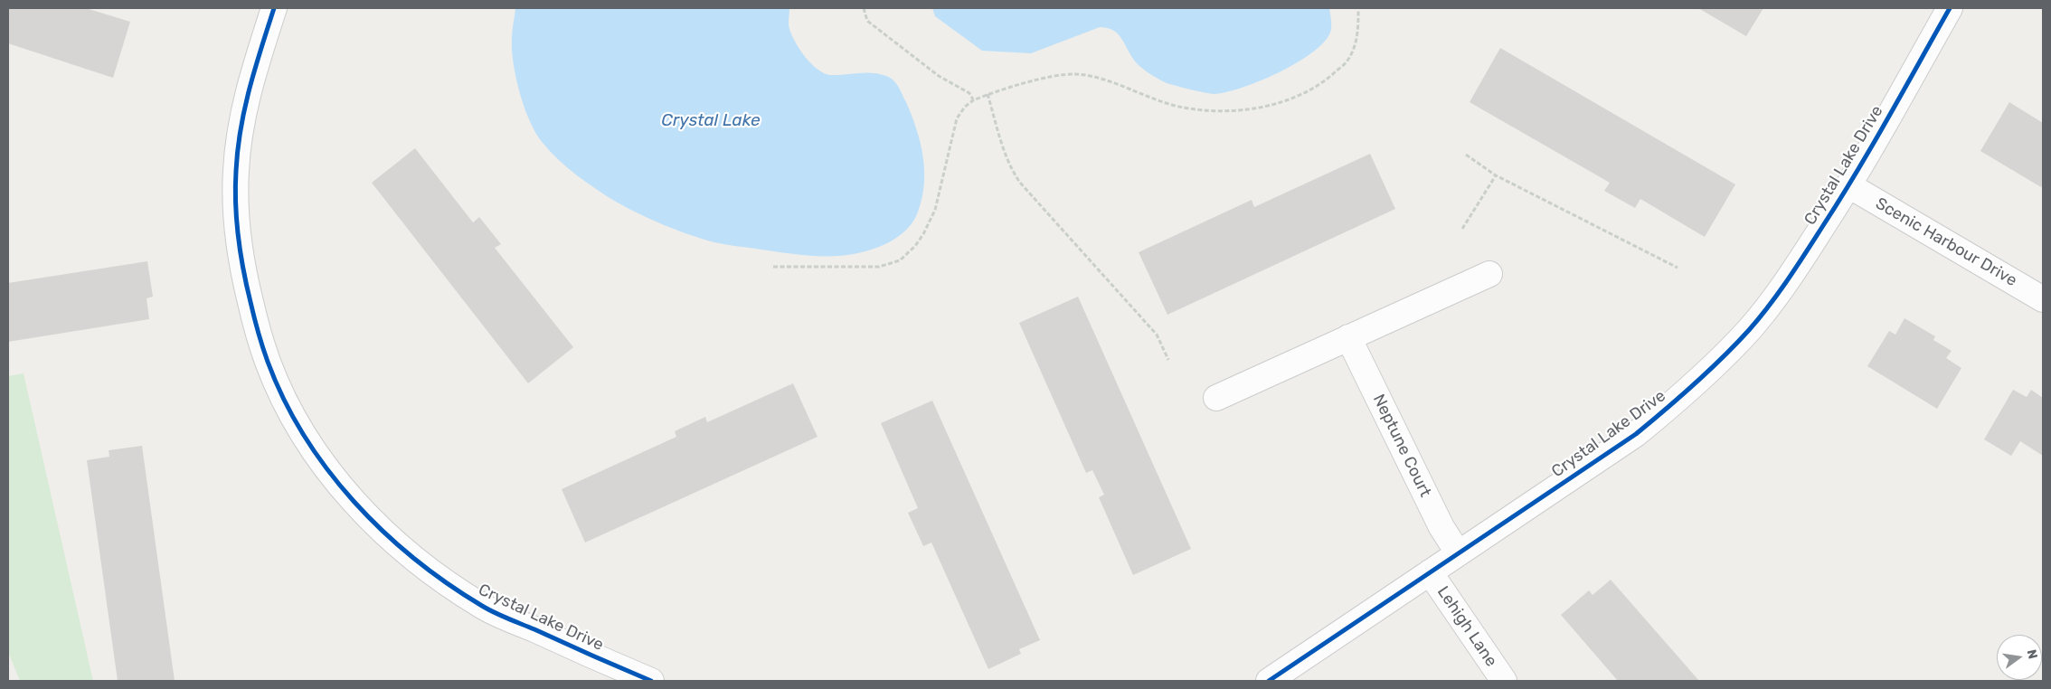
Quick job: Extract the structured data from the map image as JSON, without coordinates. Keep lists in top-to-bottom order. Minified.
{"streets":{"street":["Crystal Lake Drive","Scenic Harbour Drive","Neptune Court","Lehigh Lane"]},"crossings":[["Crystal Lake Drive","Scenic Harbour Drive"],["Crystal Lake Drive","Neptune Court"],["Crystal Lake Drive","Lehigh Lane"]],"water":["Crystal Lake"],"north":"right"}
